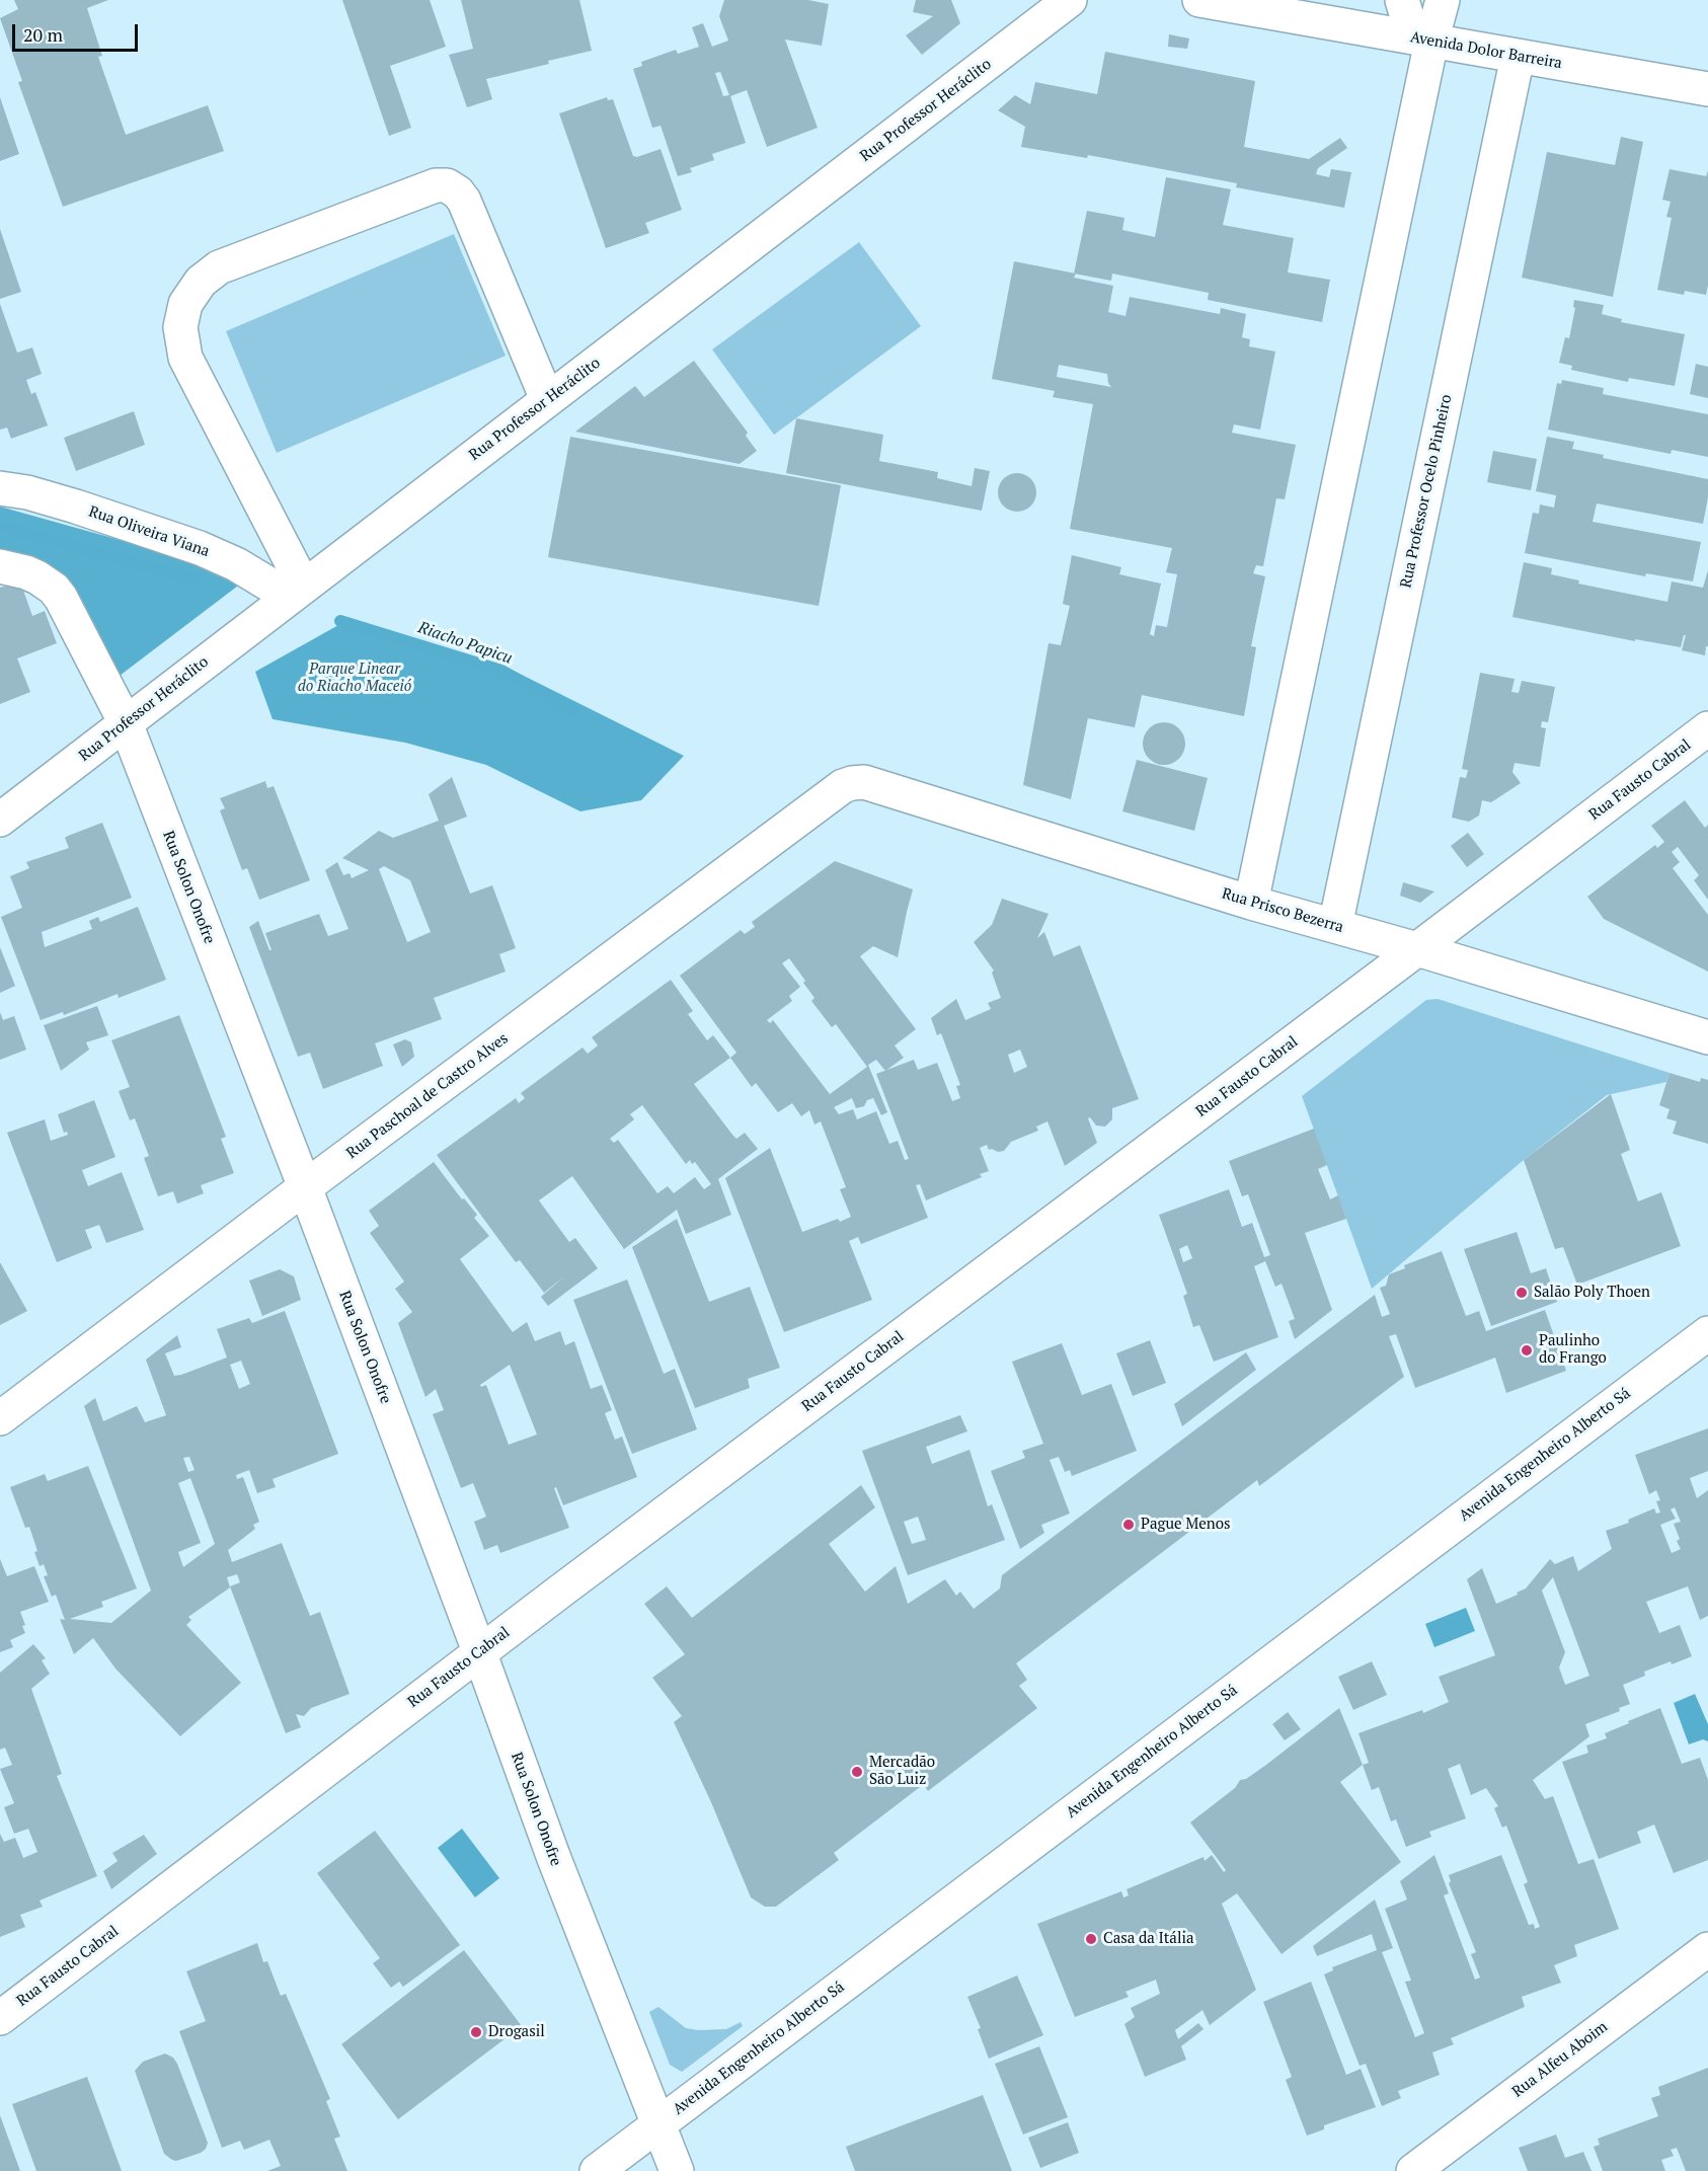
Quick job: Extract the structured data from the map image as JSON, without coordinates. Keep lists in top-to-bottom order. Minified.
{"streets":{"street":["Avenida Dolor Barreira","Rua Professor Heráclito","Rua Professor Ocelo Pinheiro","Rua Oliveira Viana","Rua Fausto Cabral","Rua Solon Onofre","Rua Prisco Bezerra","Rua Paschoal de Castro Alves","Avenida Engenheiro Alberto Sá","Rua Alfeu Aboim"]},"crossings":[["Avenida Dolor Barreira","Rua Professor Ocelo Pinheiro"],["Rua Professor Heráclito","Rua Oliveira Viana"],["Rua Professor Heráclito","Rua Solon Onofre"],["Rua Professor Ocelo Pinheiro","Rua Prisco Bezerra"],["Rua Fausto Cabral","Rua Solon Onofre"],["Rua Fausto Cabral","Rua Prisco Bezerra"],["Rua Solon Onofre","Rua Paschoal de Castro Alves"],["Rua Solon Onofre","Avenida Engenheiro Alberto Sá"],["Rua Prisco Bezerra","Rua Paschoal de Castro Alves"]],"water":["Riacho Papicu"],"parks":["Parque Linear do Riacho Maceió"],"places":["Salão Poly Thoen","Paulinho do Frango","Pague Menos","Mercadão São Luiz","Casa da Itália","Drogasil"],"scale_bar":"20 m"}
